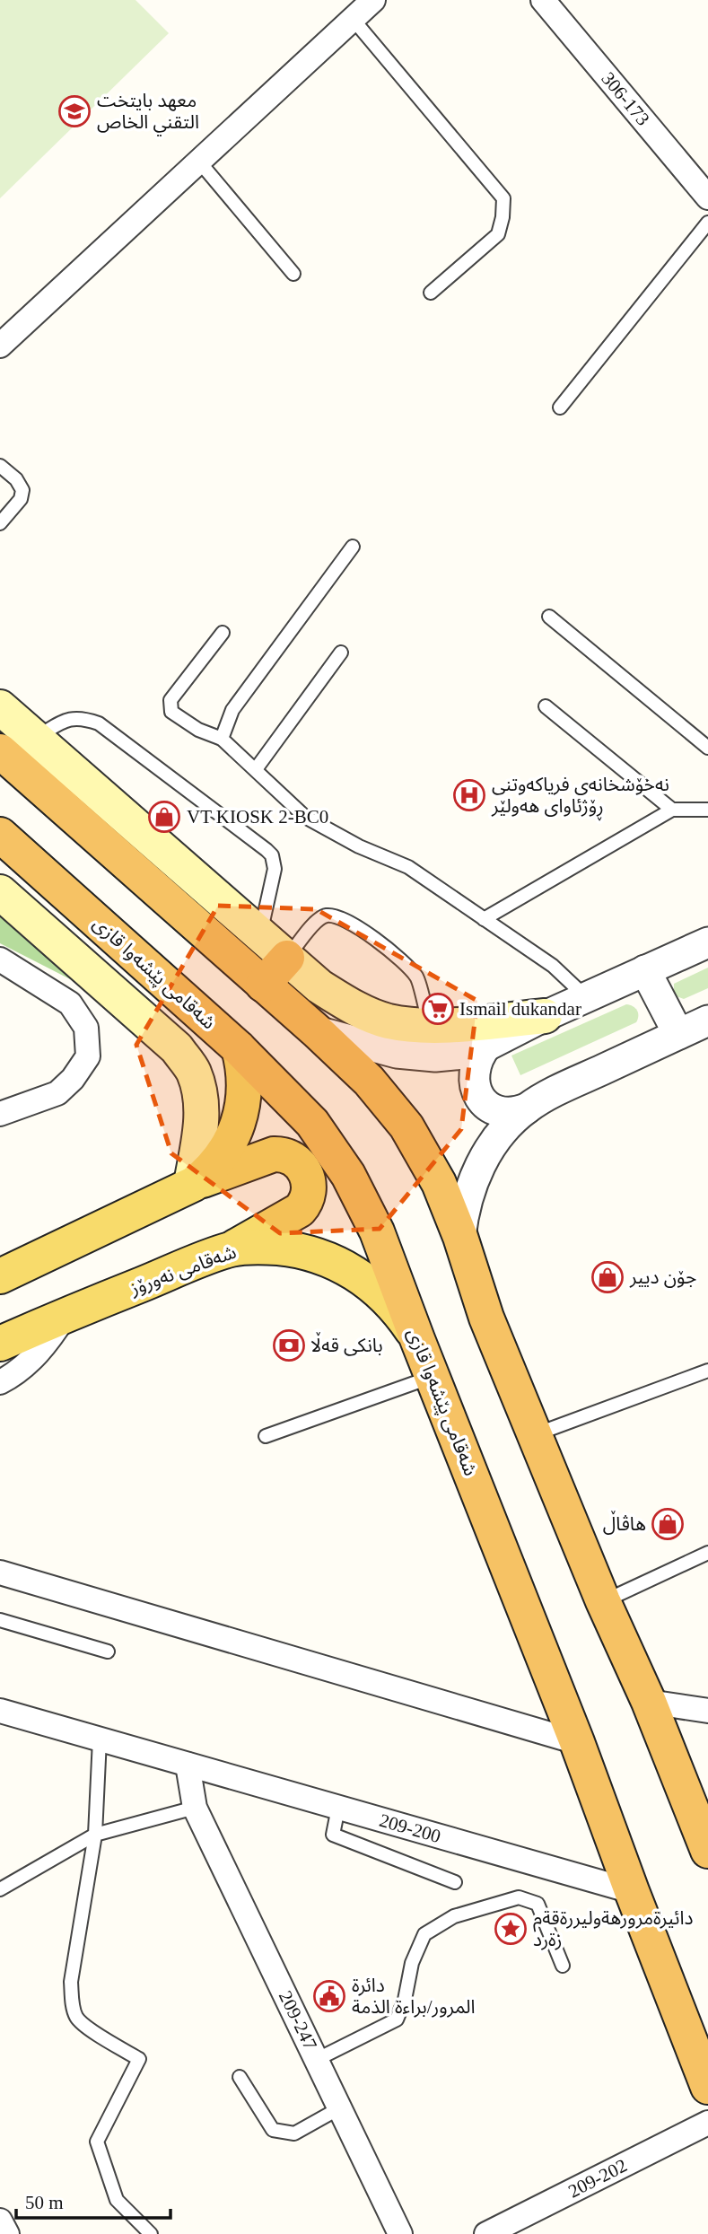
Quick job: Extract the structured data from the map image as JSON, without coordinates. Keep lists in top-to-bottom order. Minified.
{"streets":{"highway":["شەقامی پێشەوا قازی"],"main road":["شەقامی نەورۆز"],"street":["306-173","209-200","209-247","209-202"]},"crossings":[["شەقامی پێشەوا قازی","شەقامی نەورۆز"],["شەقامی پێشەوا قازی","209-200"],["209-200","209-247"]],"places":{"school or university":["معهد بايتخت التقني الخاص"],"hospital":["نەخۆشخانەی فریاکەوتنی ڕۆژئاوای هەولێر"],"shop":["VT KIOSK 2-BC0","جۆن دییر","هاڤاڵ"],"supermarket":["Ismail dukandar"],"bank":["بانکی قەڵا"],"place":["دائيرةمرورهةوليررةقةم زةرد"],"public building":["دائرة المرور/براءة الذمة"]},"scale_bar":"50 m"}
